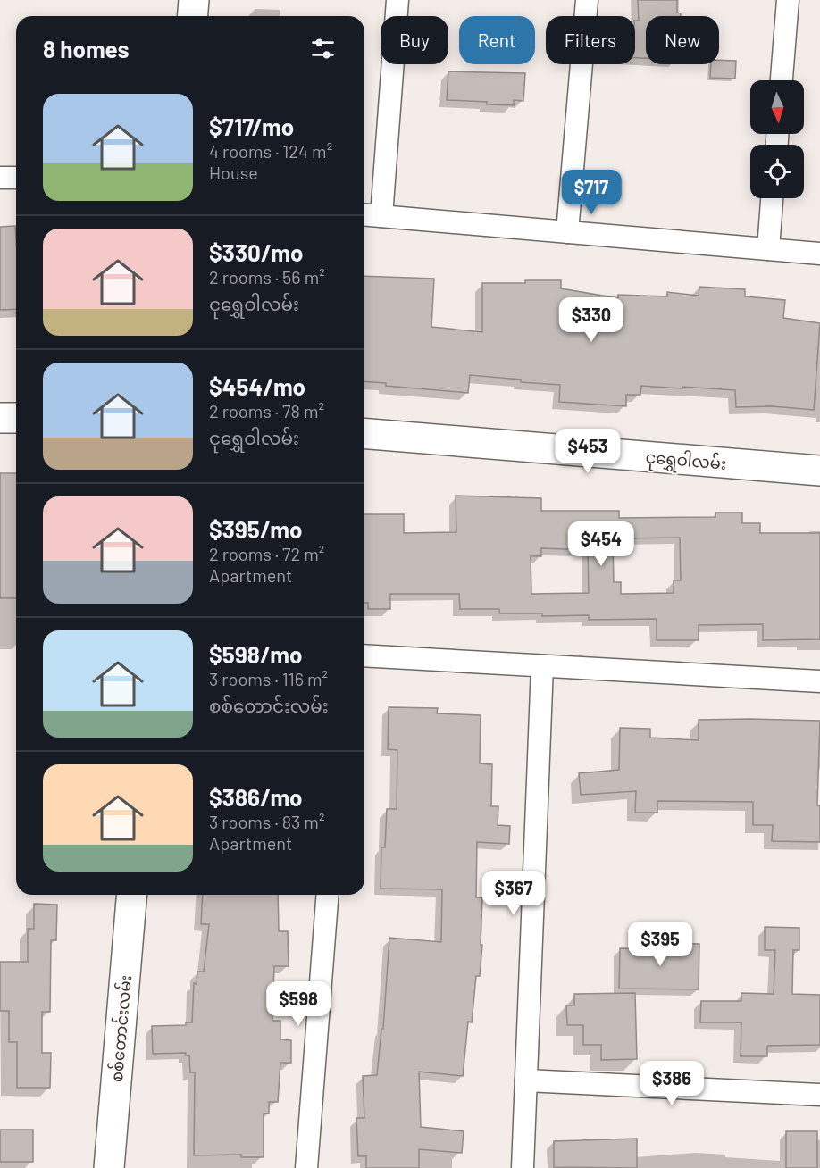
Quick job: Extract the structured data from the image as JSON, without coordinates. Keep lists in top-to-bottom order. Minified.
{"streets":{"street":["ငုရွှေဝါလမ်း","စစ်တောင်းလမ်း"]},"north":"bottom","page":{"chip":["Buy","Rent","Filters","New"],"heading":"8 homes","list":[{"name":"$717/mo","note":"4 rooms · 124 m² · House"},{"name":"$330/mo","note":"2 rooms · 56 m² · ငုရွှေဝါလမ်း"},{"name":"$454/mo","note":"2 rooms · 78 m² · ငုရွှေဝါလမ်း"},{"name":"$395/mo","note":"2 rooms · 72 m² · Apartment"},{"name":"$598/mo","note":"3 rooms · 116 m² · စစ်တောင်းလမ်း"},{"name":"$386/mo","note":"3 rooms · 83 m² · Apartment"}],"price":["$717","$330","$453","$454","$367","$395","$598","$386"]}}
